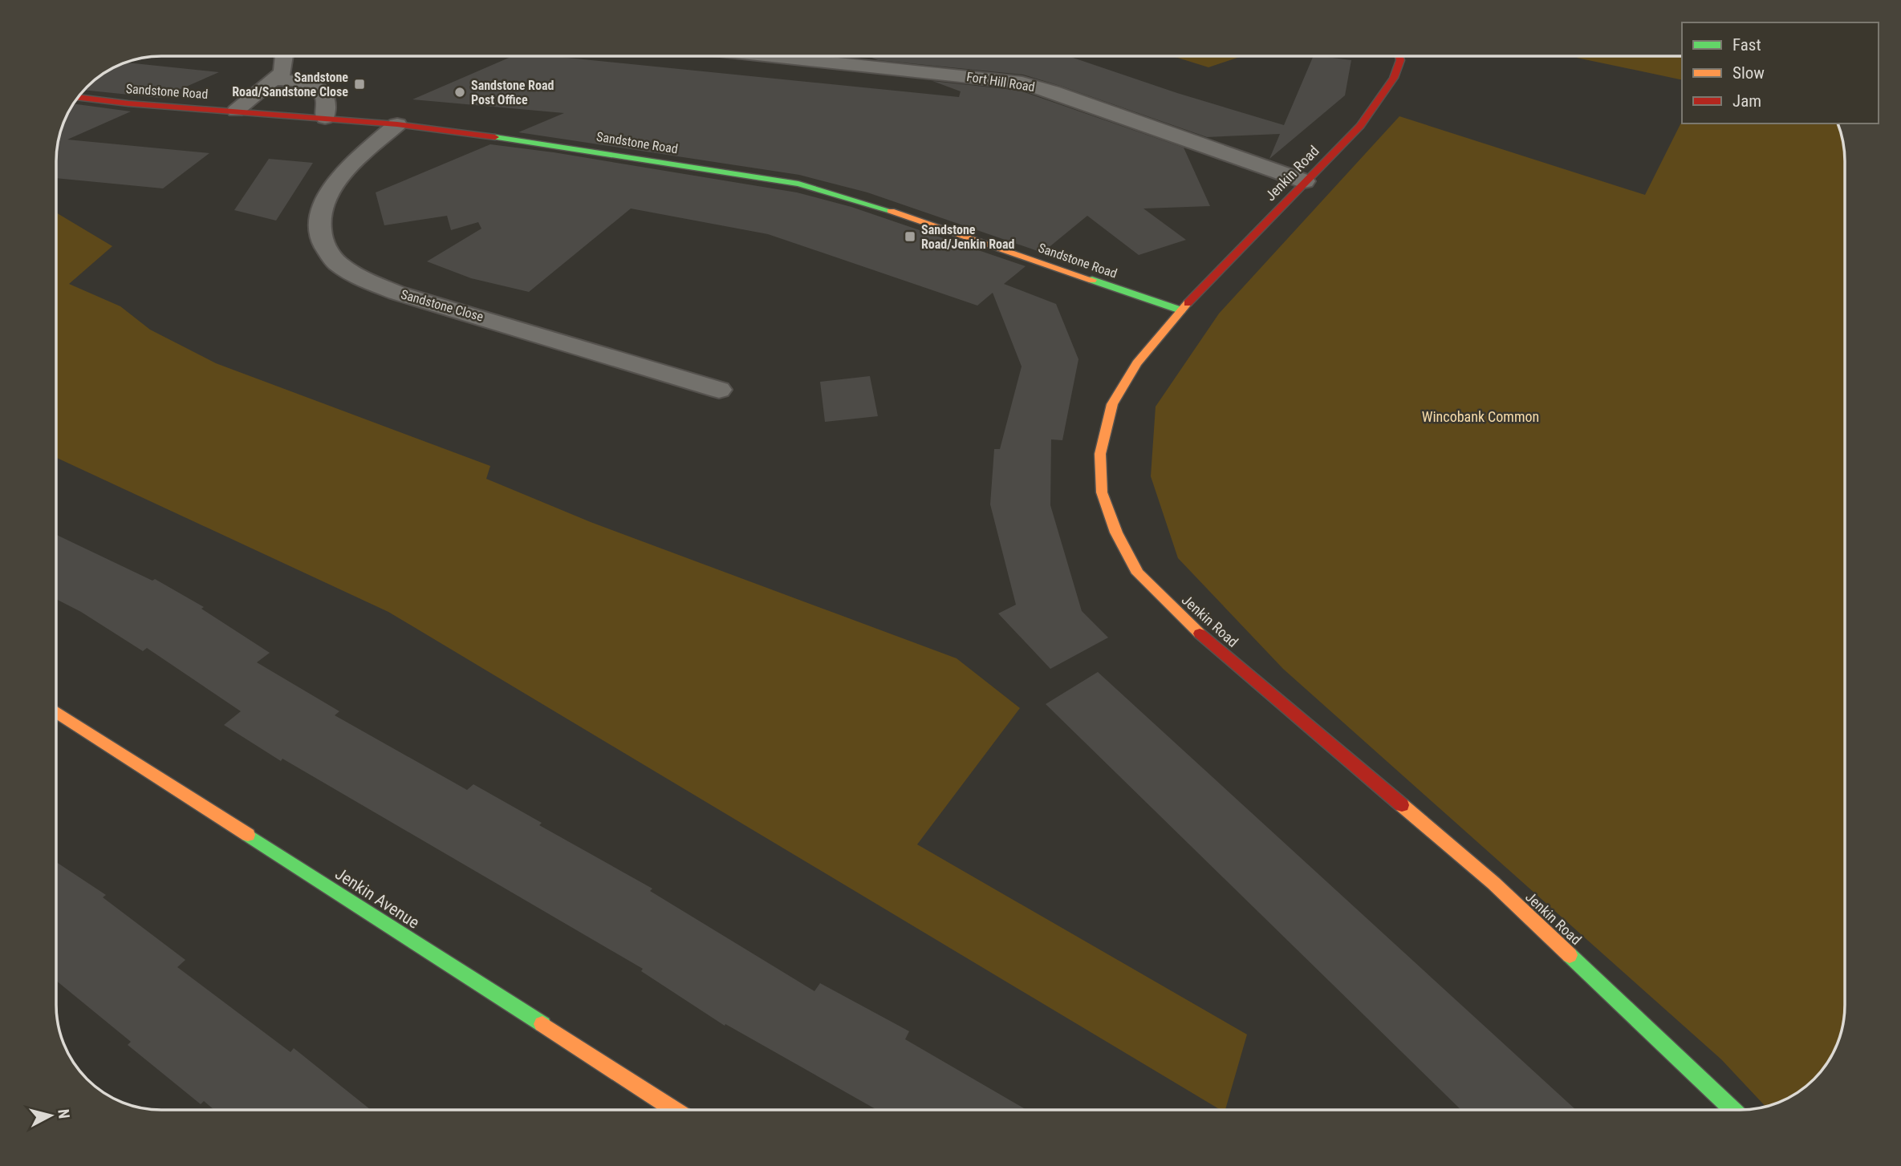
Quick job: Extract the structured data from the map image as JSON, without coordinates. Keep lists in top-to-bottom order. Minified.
{"streets":{"street":["Fort Hill Road","Sandstone Road","Jenkin Road","Sandstone Close","Jenkin Avenue"]},"crossings":[["Fort Hill Road","Jenkin Road"],["Sandstone Road","Jenkin Road"],["Sandstone Road","Sandstone Close"]],"parks":["Wincobank Common"],"places":{"transit":["Sandstone Road/Sandstone Close","Sandstone Road/Jenkin Road"],"other":["Sandstone Road Post Office"]},"legend":["Fast","Slow","Jam"],"north":"right"}
